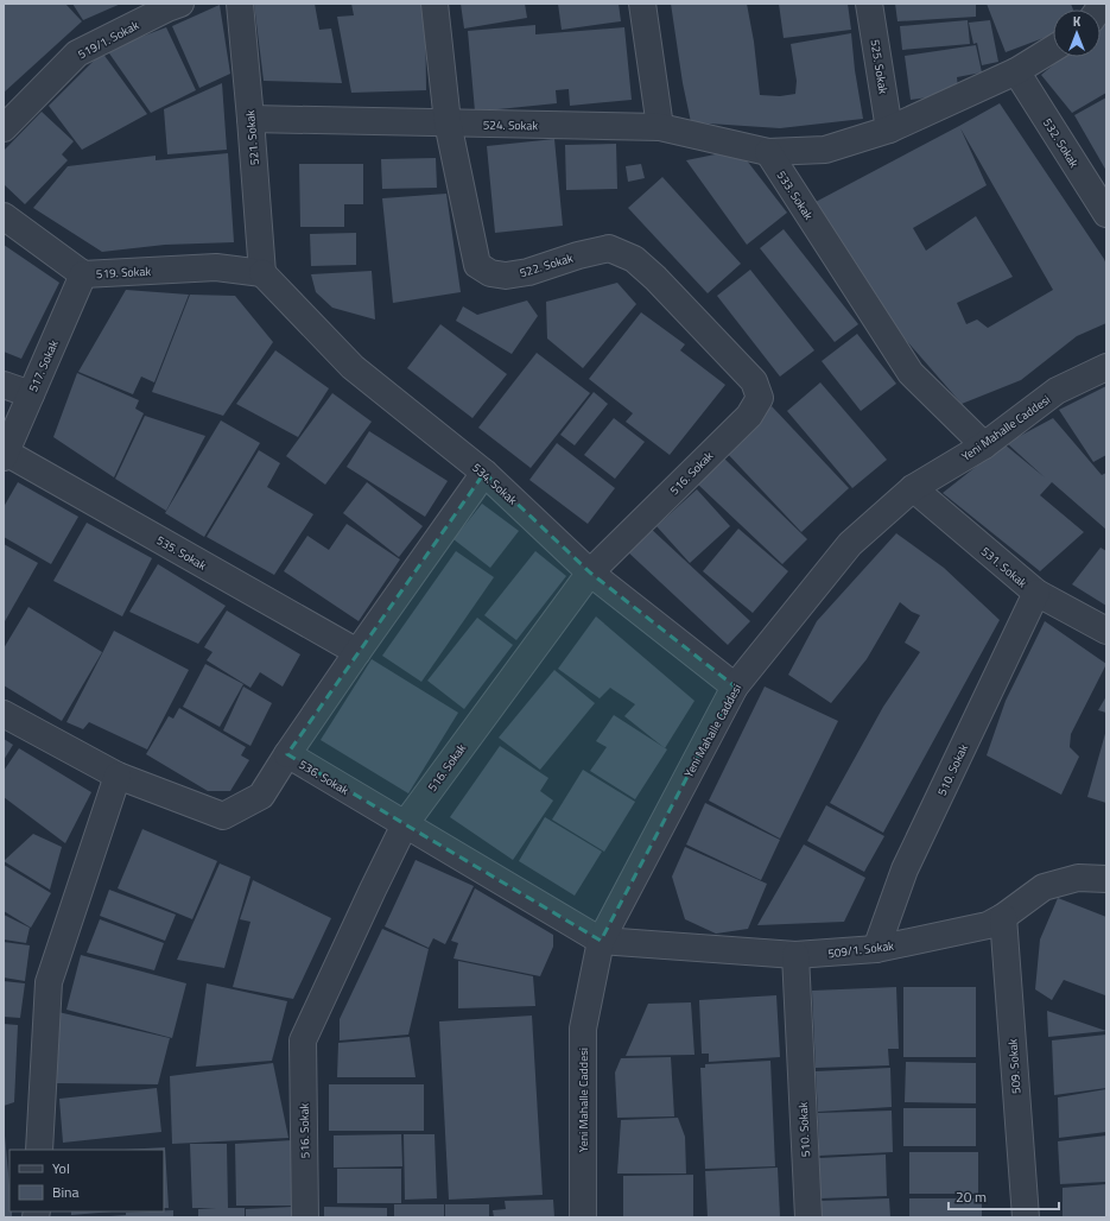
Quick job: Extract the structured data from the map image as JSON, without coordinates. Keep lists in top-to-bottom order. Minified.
{"streets":{"street":["519/1. Sokak","525. Sokak","524. Sokak","521. Sokak","532. Sokak","533. Sokak","522. Sokak","519. Sokak","517. Sokak","Yeni Mahalle Caddesi","516. Sokak","534. Sokak","535. Sokak","531. Sokak","510. Sokak","536. Sokak","509/1. Sokak","509. Sokak"]},"crossings":[["525. Sokak","533. Sokak"],["524. Sokak","521. Sokak"],["524. Sokak","533. Sokak"],["524. Sokak","522. Sokak"],["521. Sokak","519. Sokak"],["521. Sokak","534. Sokak"],["532. Sokak","533. Sokak"],["533. Sokak","Yeni Mahalle Caddesi"],["522. Sokak","516. Sokak"],["519. Sokak","517. Sokak"],["519. Sokak","534. Sokak"],["517. Sokak","535. Sokak"],["Yeni Mahalle Caddesi","534. Sokak"],["Yeni Mahalle Caddesi","531. Sokak"],["Yeni Mahalle Caddesi","536. Sokak"],["Yeni Mahalle Caddesi","509/1. Sokak"],["516. Sokak","534. Sokak"],["516. Sokak","536. Sokak"],["531. Sokak","510. Sokak"],["510. Sokak","509/1. Sokak"],["536. Sokak","509/1. Sokak"],["509/1. Sokak","509. Sokak"]],"legend":["Yol","Bina"],"scale_bar":"20 m","north":"top"}
